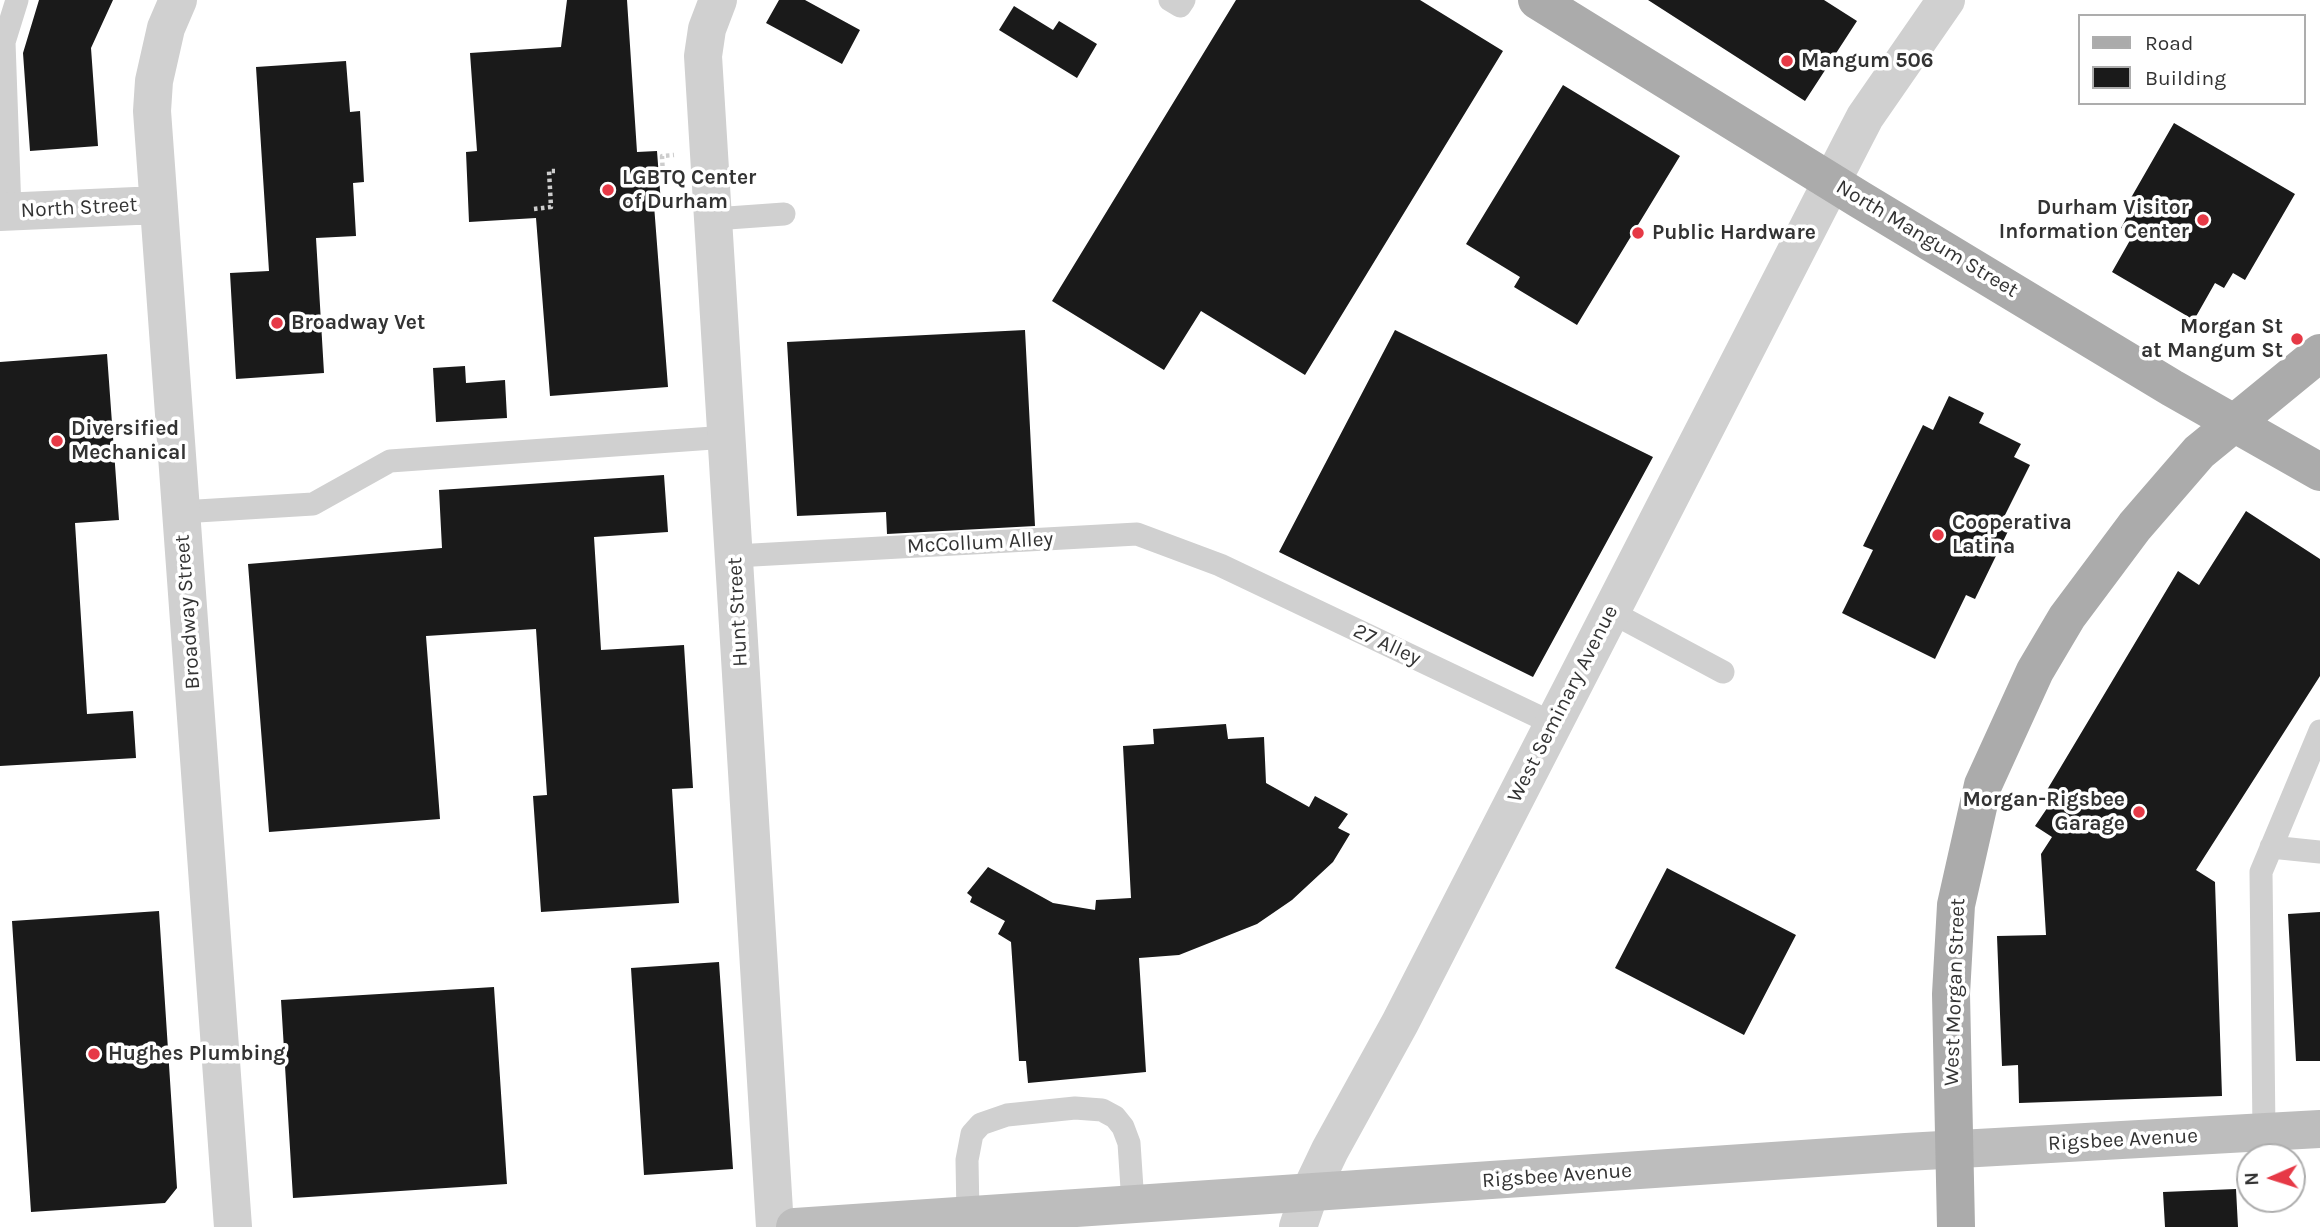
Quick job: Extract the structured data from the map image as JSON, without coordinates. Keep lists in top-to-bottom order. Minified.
{"streets":{"main road":["North Mangum Street","West Morgan Street"],"street":["North Street","Broadway Street","Hunt Street","West Seminary Avenue","Rigsbee Avenue"],"lane":["McCollum Alley","27 Alley"]},"crossings":[["North Street","Broadway Street"],["North Mangum Street","West Seminary Avenue"],["North Mangum Street","West Morgan Street"],["McCollum Alley","Hunt Street"],["McCollum Alley","27 Alley"],["27 Alley","West Seminary Avenue"],["West Seminary Avenue","Rigsbee Avenue"],["West Morgan Street","Rigsbee Avenue"]],"places":["Mangum 506","LGBTQ Center of Durham","Durham Visitor Information Center","Public Hardware","Broadway Vet","Morgan St at Mangum St","Diversified Mechanical","Cooperativa Latina","Morgan-Rigsbee Garage","Hughes Plumbing"],"legend":["Road","Building"],"north":"left"}
